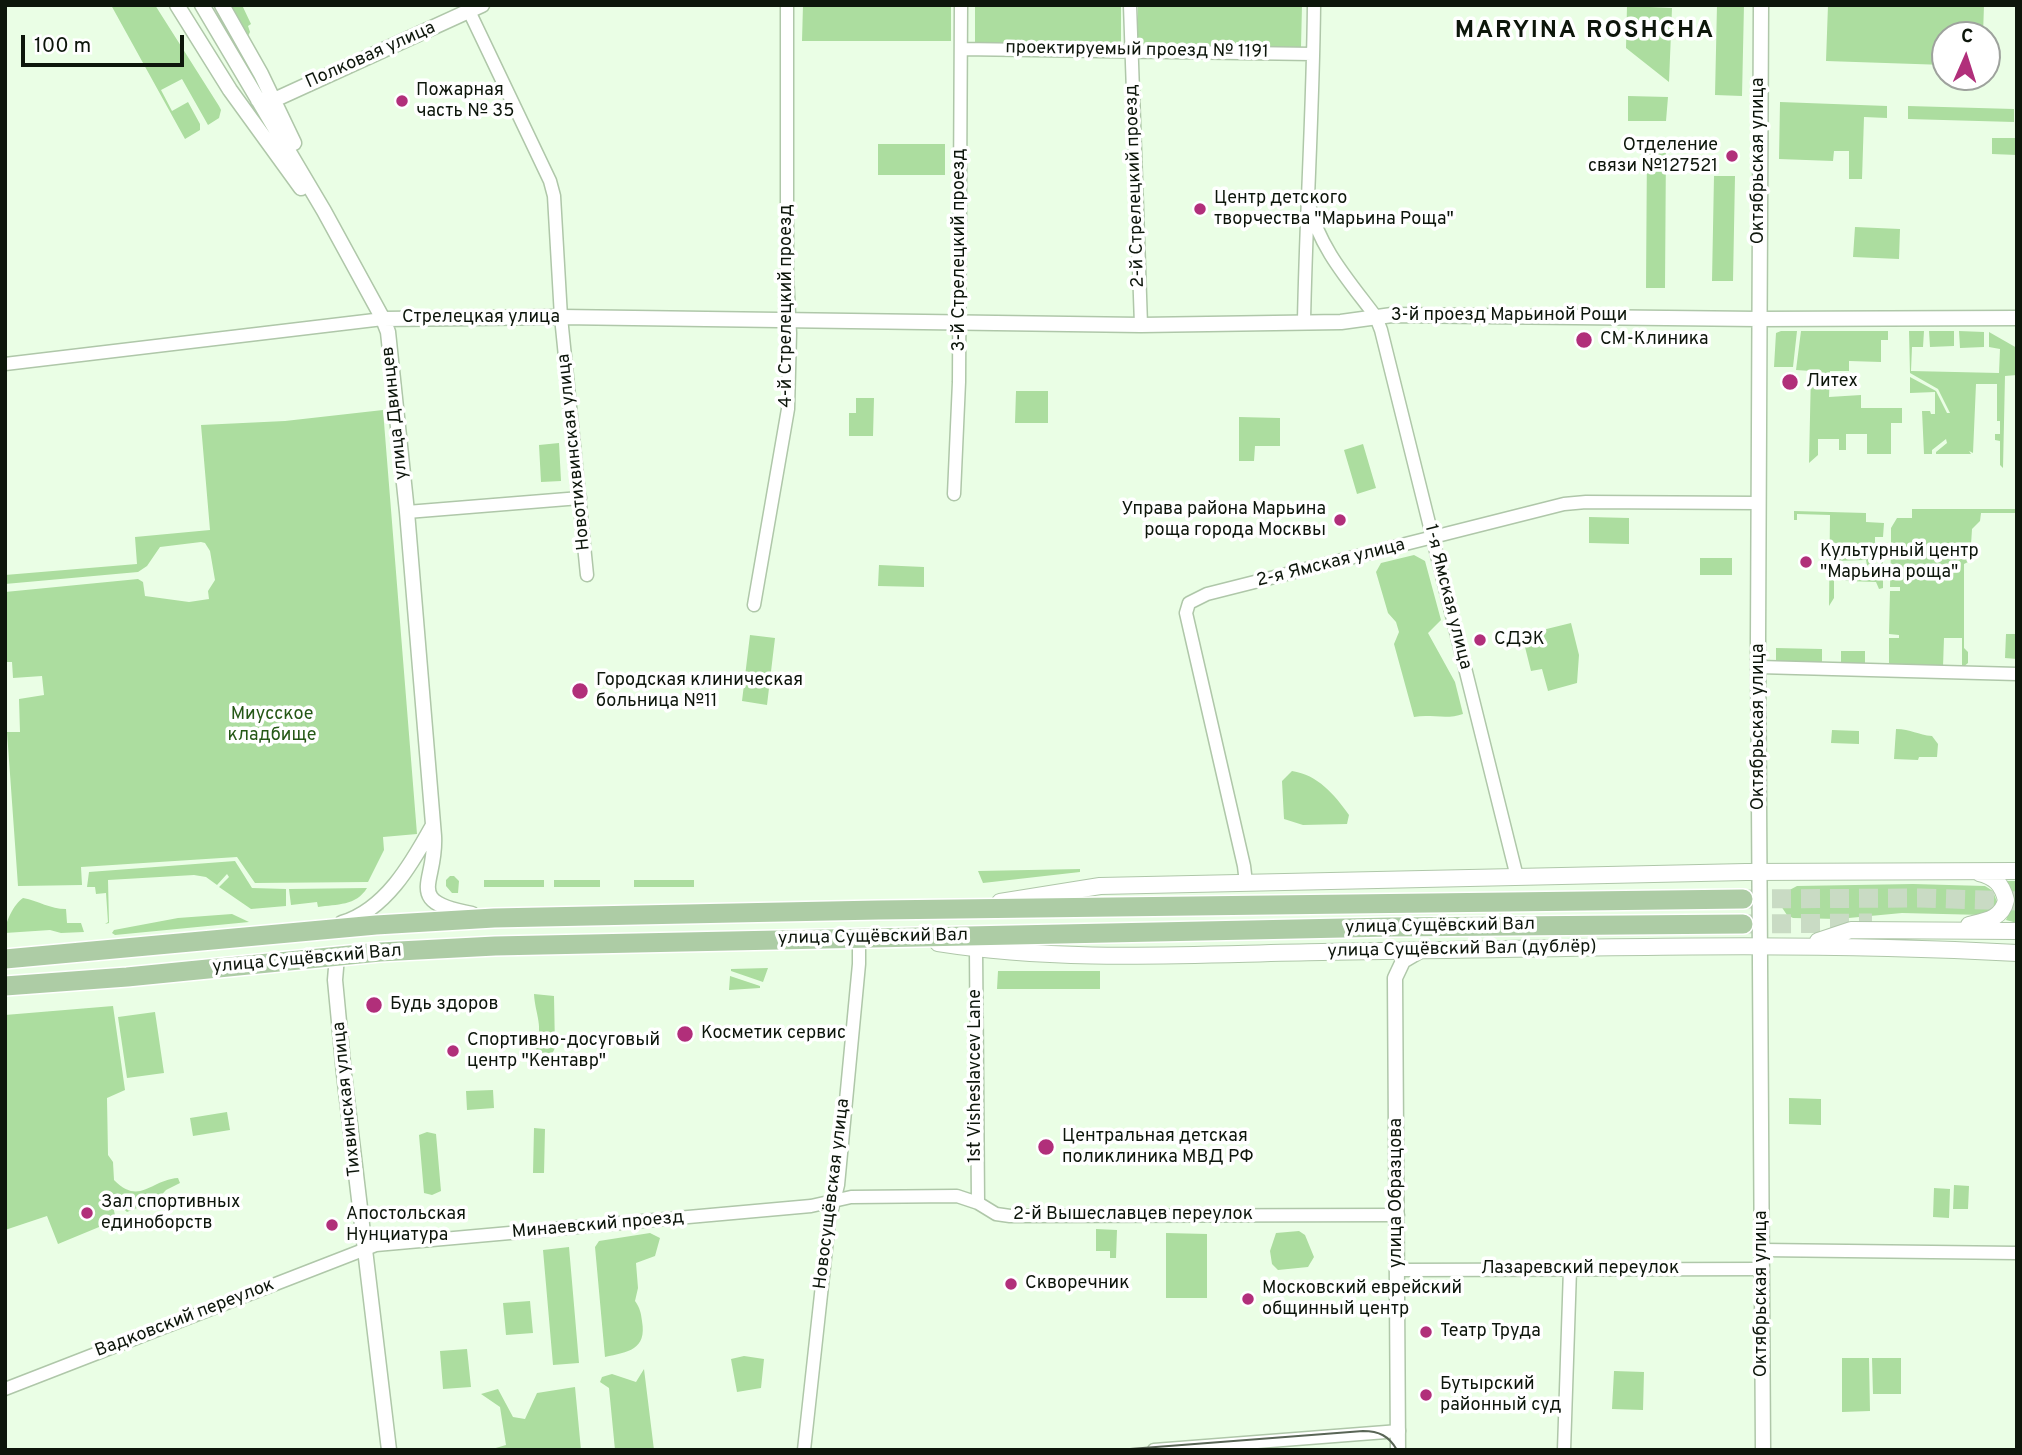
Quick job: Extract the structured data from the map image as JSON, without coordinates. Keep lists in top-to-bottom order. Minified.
{"streets":{"main road":["улица Сущёвский Вал","улица Сущёвский Вал (дублёр)"],"street":["проектируемый проезд № 1191","Полковая улица","Октябрьская улица","2-й Стрелецкий проезд","3-й Стрелецкий проезд","4-й Стрелецкий проезд","3-й проезд Марьиной Рощи","Стрелецкая улица","улица Двинцев","Новотихвинская улица","2-я Ямская улица","1-я Ямская улица","1st Visheslavcev Lane","Тихвинская улица","улица Образцова","Новосущёвская улица","2-й Вышеславцев переулок","Минаевский проезд","Лазаревский переулок","Вадковский переулок"]},"crossings":[["проектируемый проезд № 1191","2-й Стрелецкий проезд"],["проектируемый проезд № 1191","3-й Стрелецкий проезд"],["Полковая улица","улица Двинцев"],["Полковая улица","Новотихвинская улица"],["Октябрьская улица","3-й проезд Марьиной Рощи"],["Октябрьская улица","2-я Ямская улица"],["Октябрьская улица","улица Сущёвский Вал (дублёр)"],["Октябрьская улица","Лазаревский переулок"],["2-й Стрелецкий проезд","3-й проезд Марьиной Рощи"],["3-й Стрелецкий проезд","3-й проезд Марьиной Рощи"],["3-й Стрелецкий проезд","Стрелецкая улица"],["4-й Стрелецкий проезд","Стрелецкая улица"],["3-й проезд Марьиной Рощи","Стрелецкая улица"],["3-й проезд Марьиной Рощи","1-я Ямская улица"],["Стрелецкая улица","улица Двинцев"],["Стрелецкая улица","Новотихвинская улица"],["улица Двинцев","улица Сущёвский Вал"],["2-я Ямская улица","1-я Ямская улица"],["улица Сущёвский Вал","улица Сущёвский Вал (дублёр)"],["улица Сущёвский Вал","Тихвинская улица"],["улица Сущёвский Вал","Новосущёвская улица"],["улица Сущёвский Вал (дублёр)","1st Visheslavcev Lane"],["1st Visheslavcev Lane","2-й Вышеславцев переулок"],["Тихвинская улица","Минаевский проезд"],["Тихвинская улица","Вадковский переулок"],["улица Образцова","2-й Вышеславцев переулок"],["улица Образцова","Лазаревский переулок"],["Новосущёвская улица","2-й Вышеславцев переулок"],["Новосущёвская улица","Минаевский проезд"],["2-й Вышеславцев переулок","Минаевский проезд"],["Минаевский проезд","Вадковский переулок"]],"districts":["MARYINA ROSHCHA"],"parks":["Миусское кладбище"],"places":["Пожарная часть № 35","Отделение связи №127521","Центр детского творчества \"Марьина Роща\"","СМ-Клиника","Литех","Управа района Марьина роща города Москвы","Культурный центр \"Марьина роща\"","СДЭК","Городская клиническая больница №11","Будь здоров","Косметик сервис","Спортивно-досуговый центр \"Кентавр\"","Центральная детская поликлиника МВД РФ","Зал спортивных единоборств","Апостольская Нунциатура","Скворечник","Московский еврейский общинный центр","Театр Труда","Бутырский районный суд"],"scale_bar":"100 m","north":"top"}
